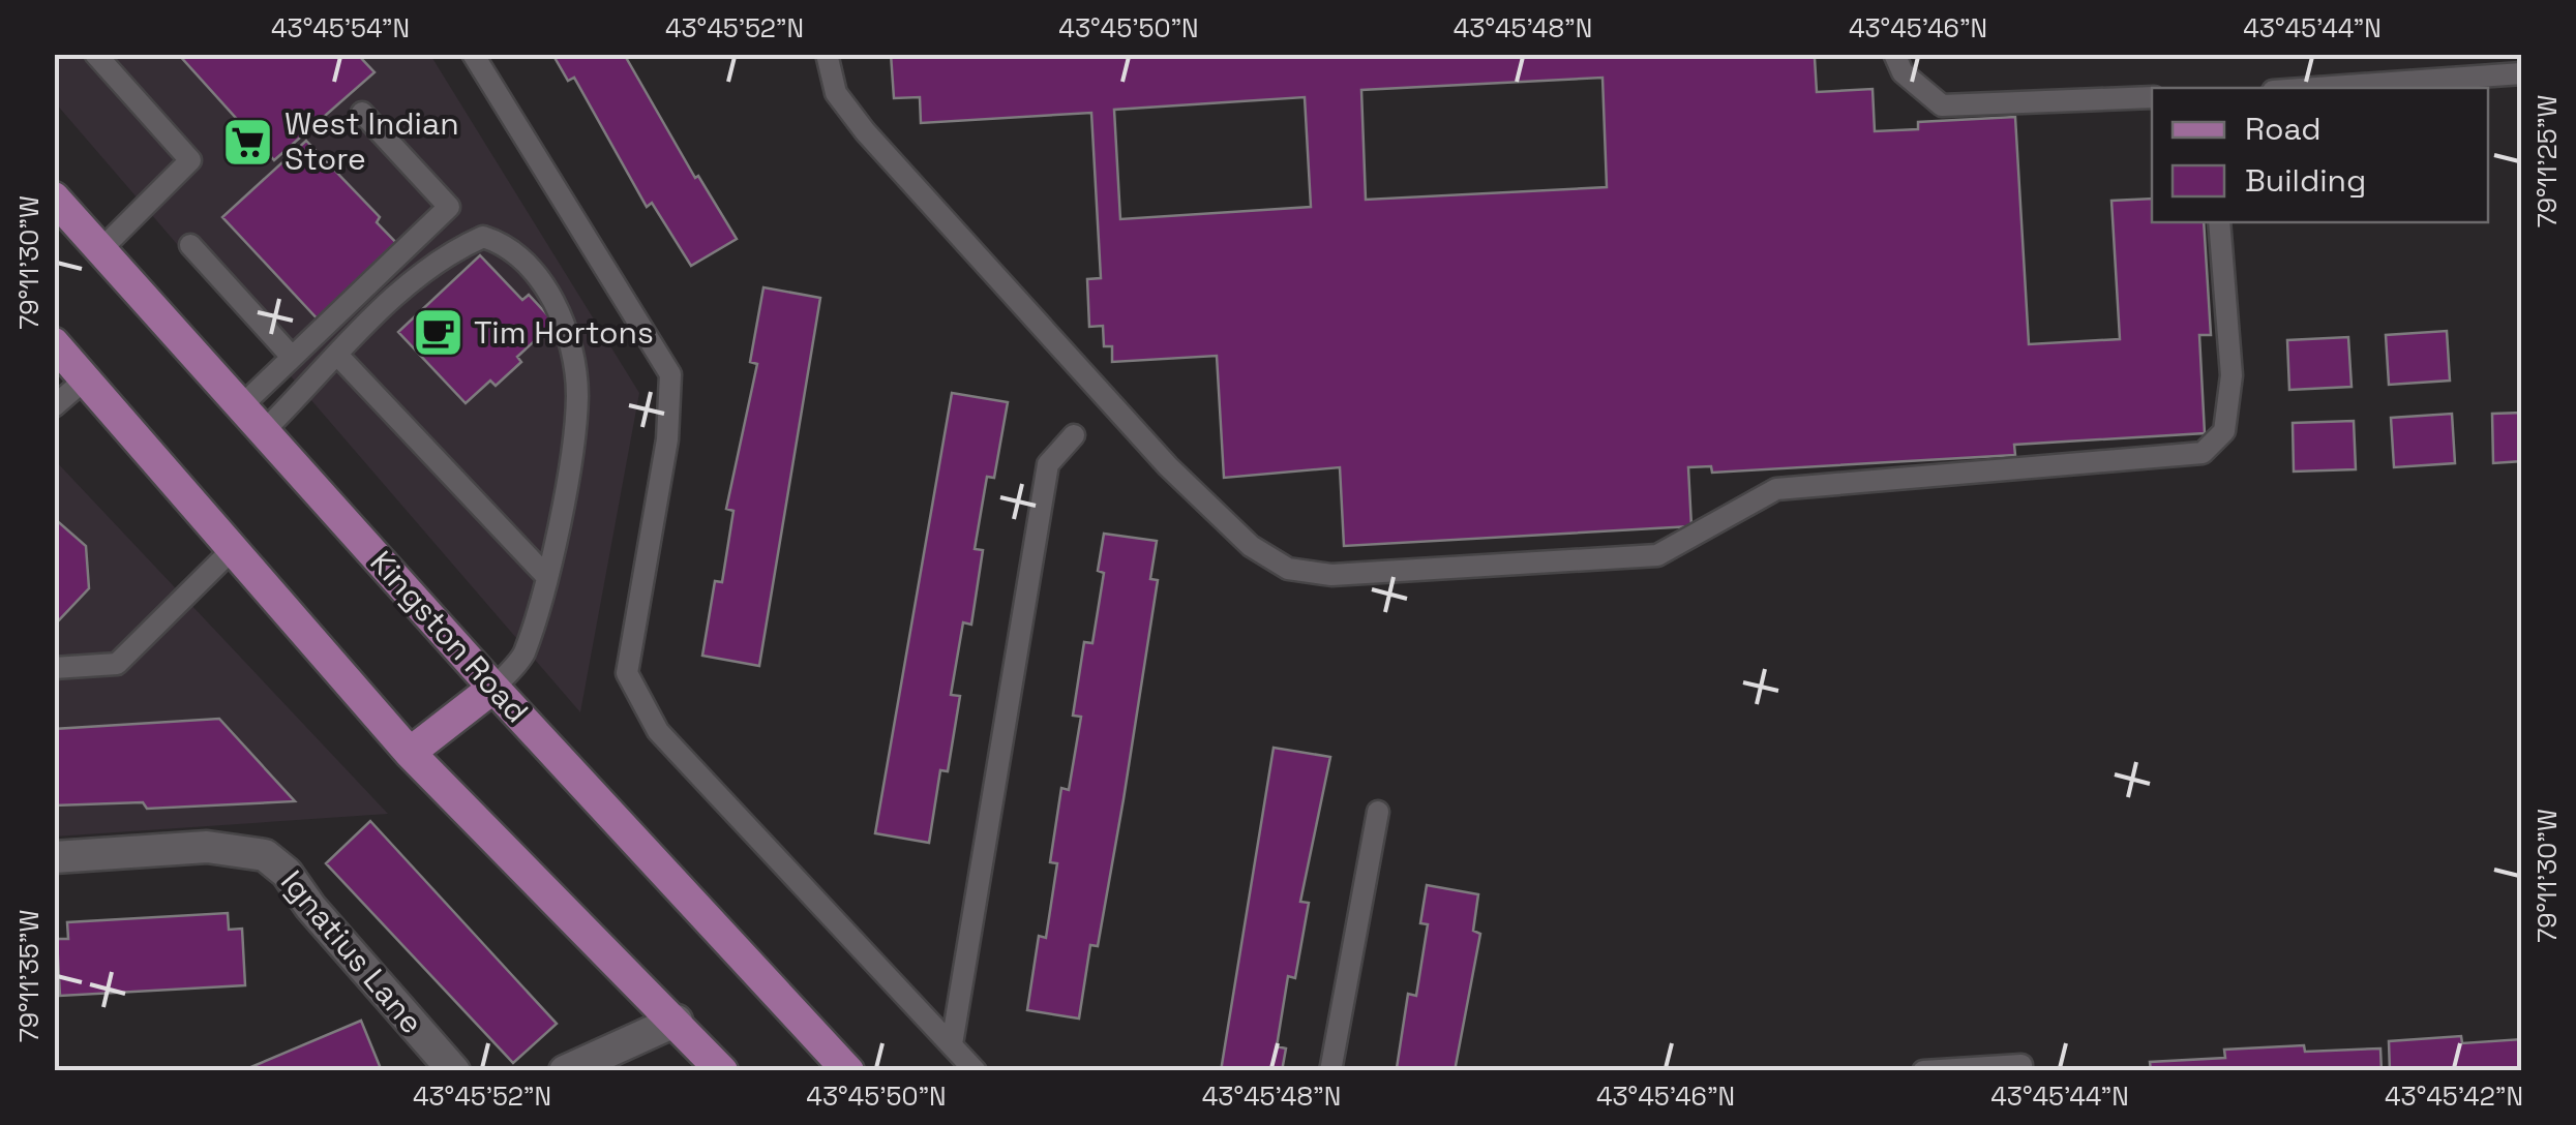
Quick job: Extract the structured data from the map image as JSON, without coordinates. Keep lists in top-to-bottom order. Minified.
{"streets":{"main road":["Kingston Road"],"street":["Ignatius Lane"]},"places":{"supermarket":["West Indian Store"],"cafe":["Tim Hortons"]},"legend":["Road","Building"],"coordinates":["43°45'54\"N","43°45'52\"N","43°45'50\"N","43°45'48\"N","43°45'46\"N","43°45'44\"N","79°11'25\"W","79°11'30\"W","79°11'35\"W","43°45'42\"N"]}
